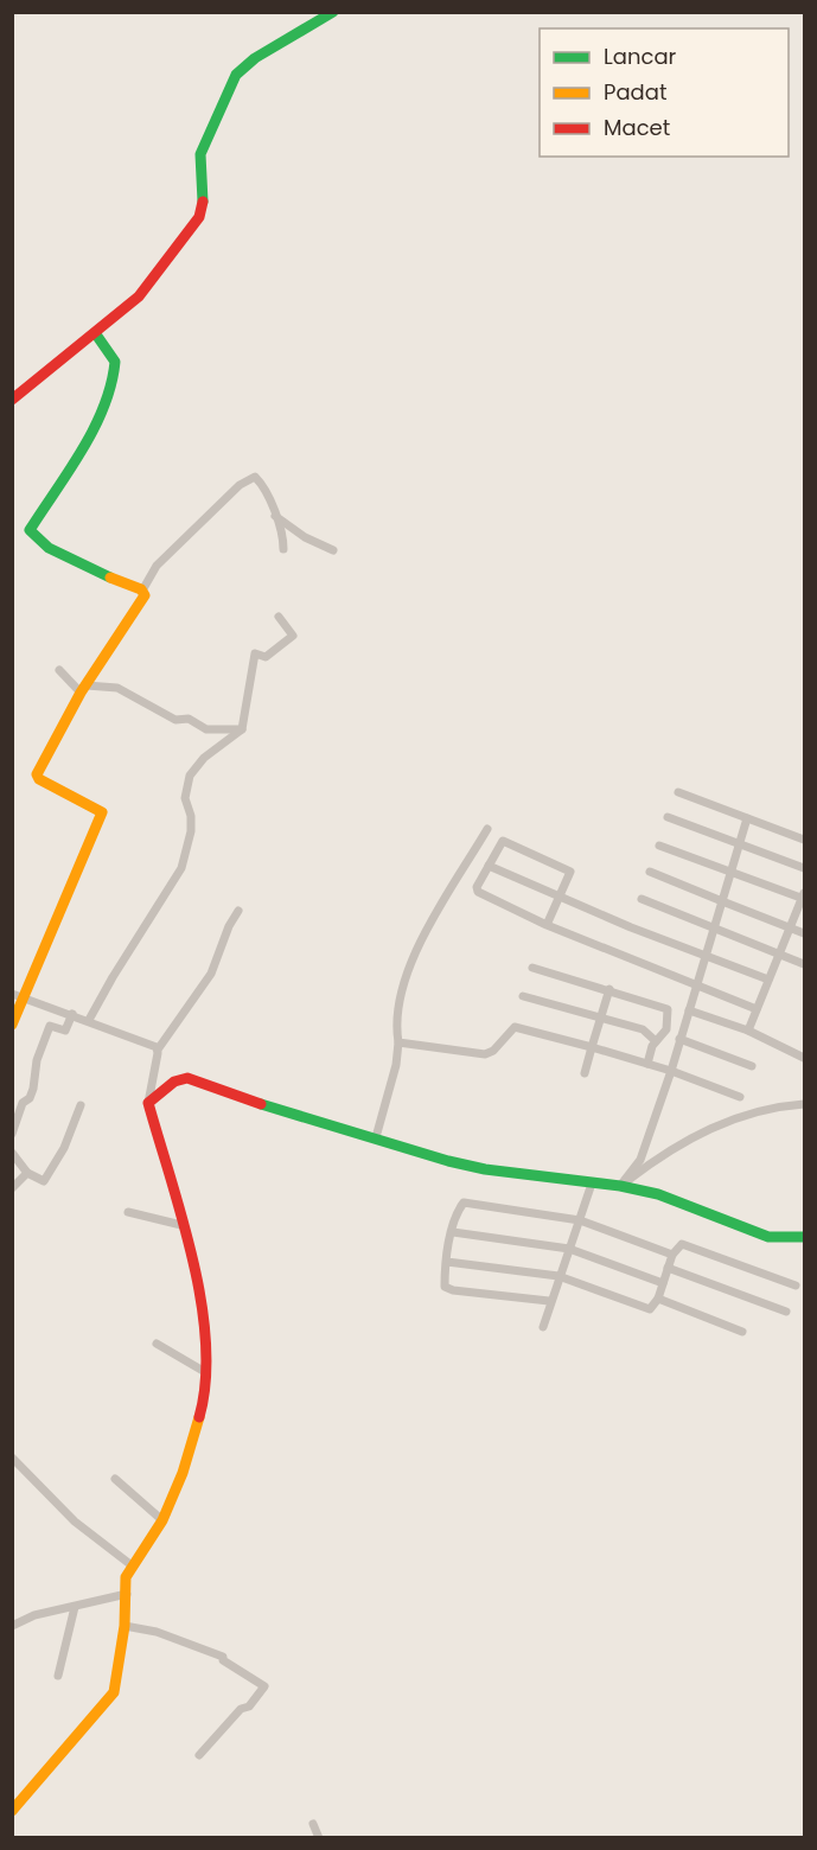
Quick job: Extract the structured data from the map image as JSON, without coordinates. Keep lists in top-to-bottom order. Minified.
{"legend":["Lancar","Padat","Macet"]}
